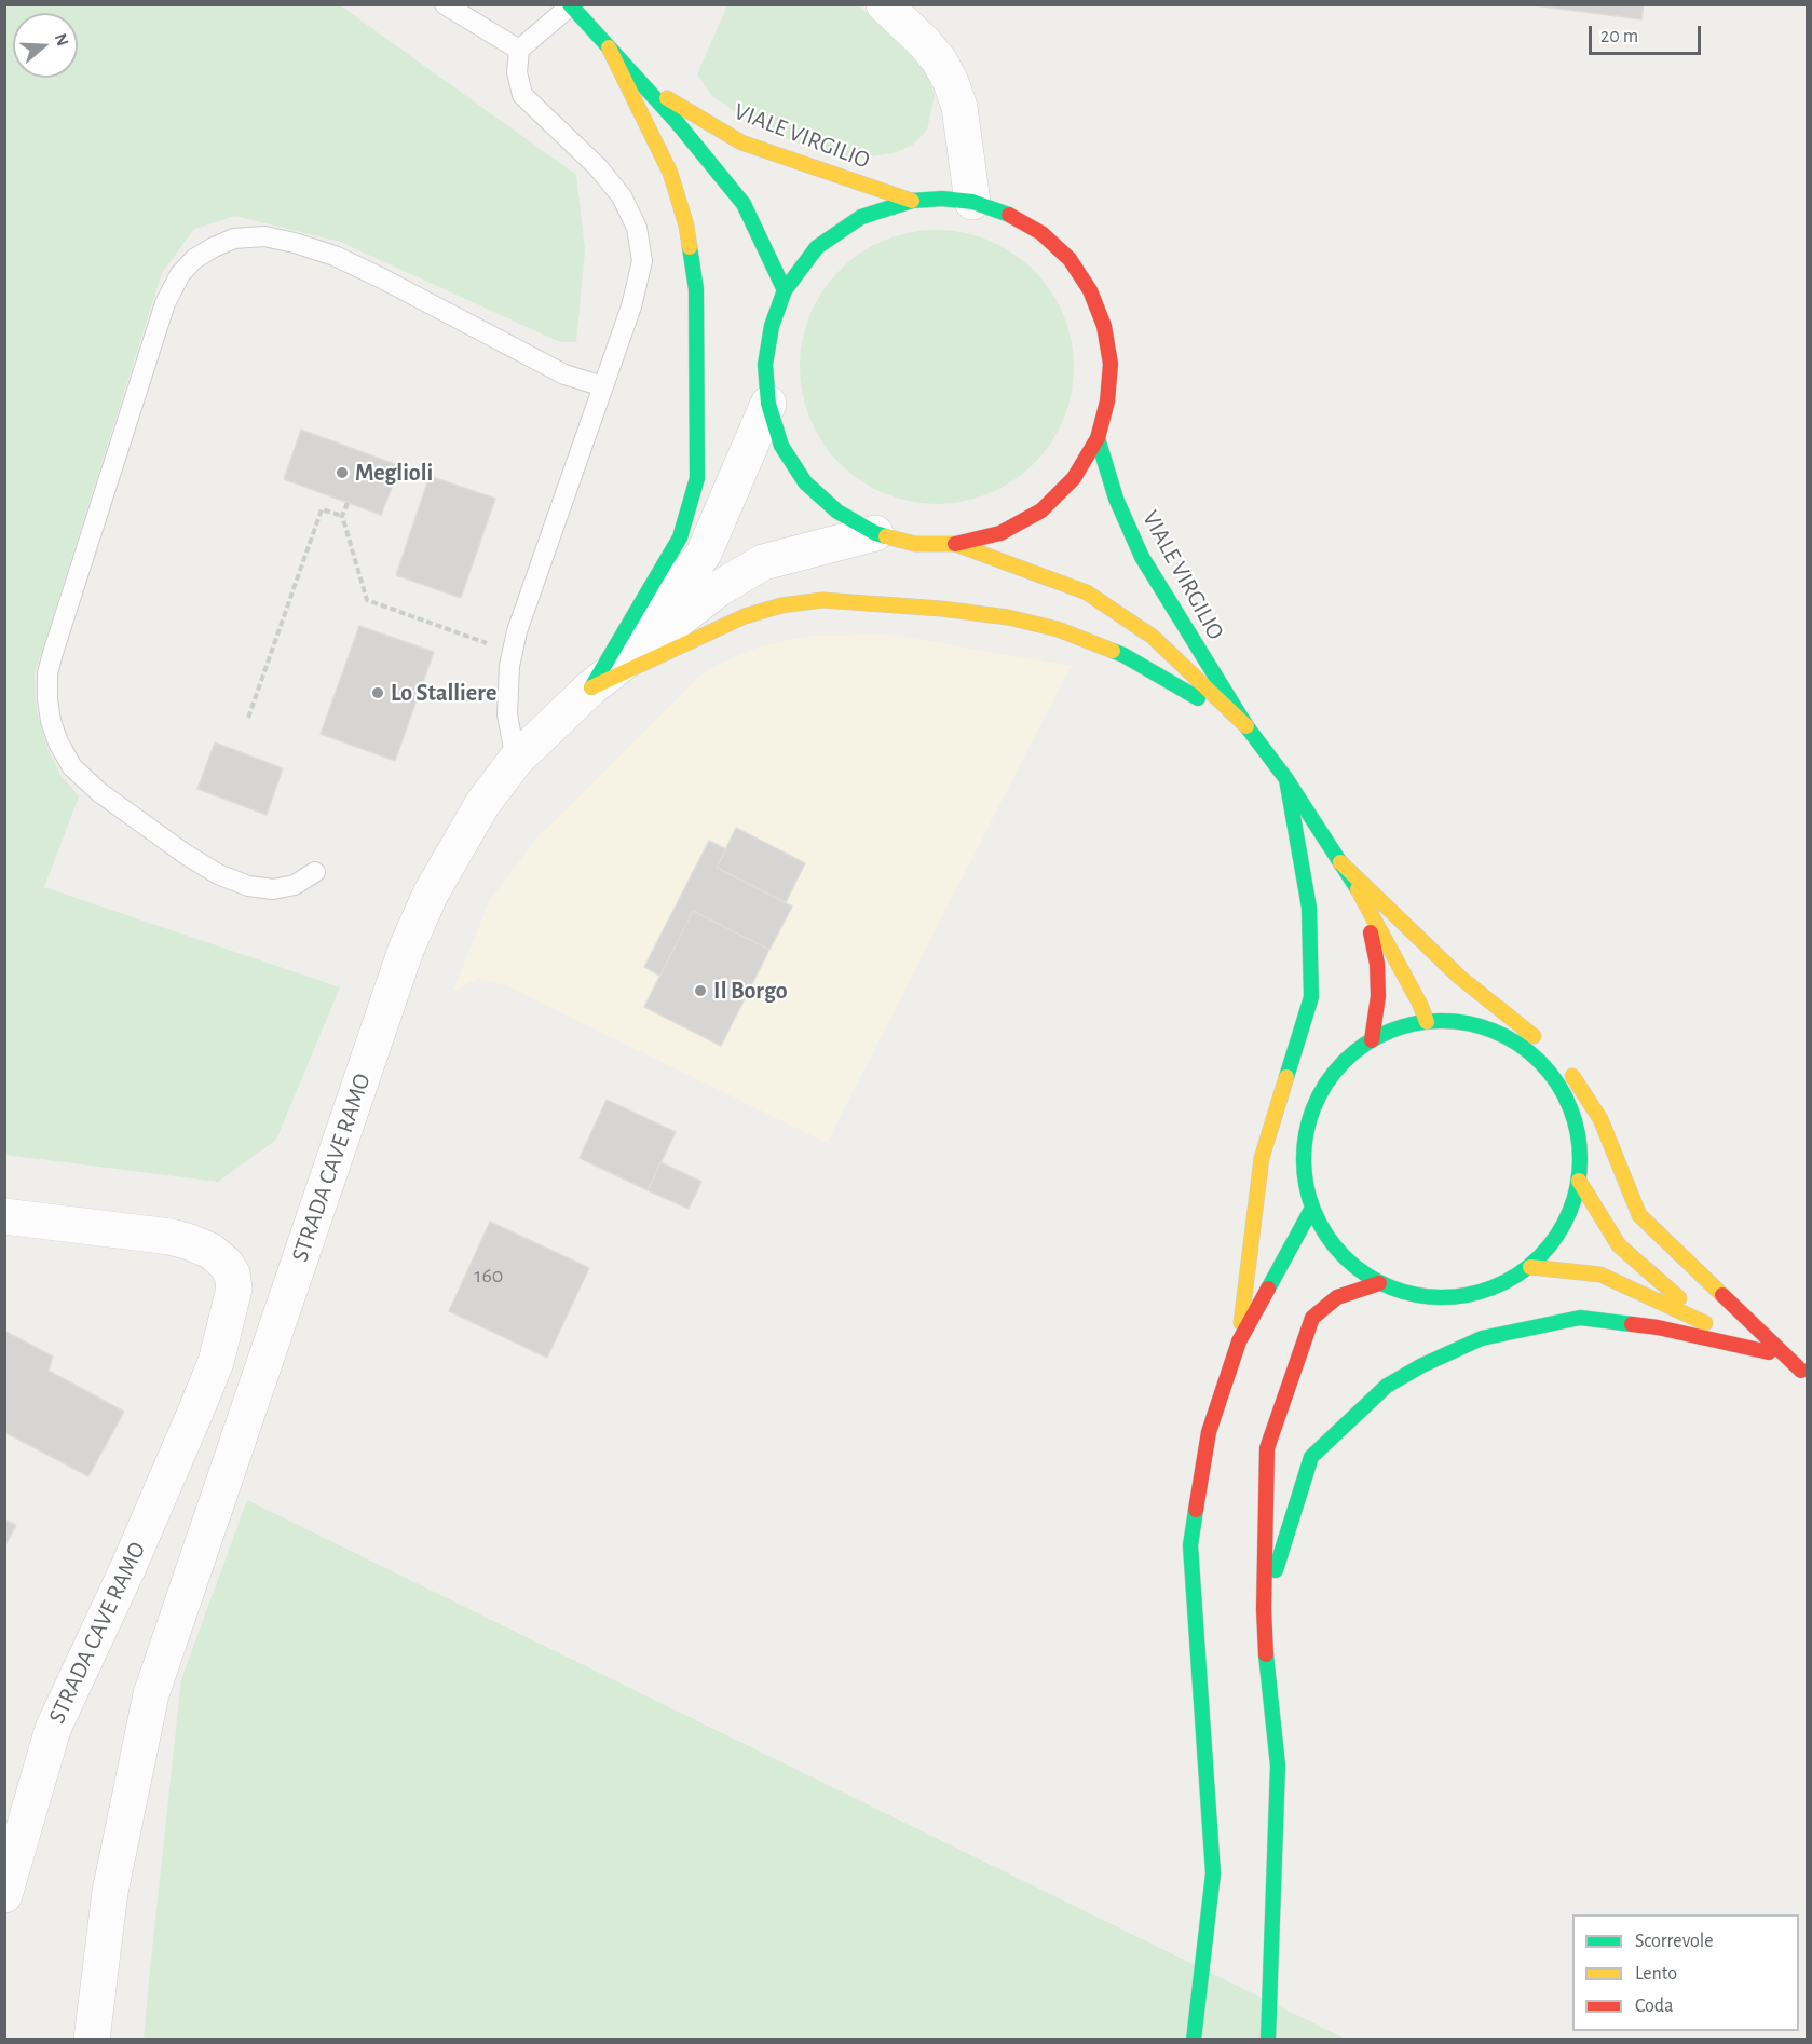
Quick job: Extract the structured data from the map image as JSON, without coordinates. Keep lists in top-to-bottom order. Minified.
{"streets":{"main road":["VIALE VIRGILIO"],"street":["STRADA CAVE RAMO"]},"places":["Meglioli","Lo Stalliere","Il Borgo"],"house_numbers":["160"],"legend":["Scorrevole","Lento","Coda"],"scale_bar":"20 m","north":"right"}
